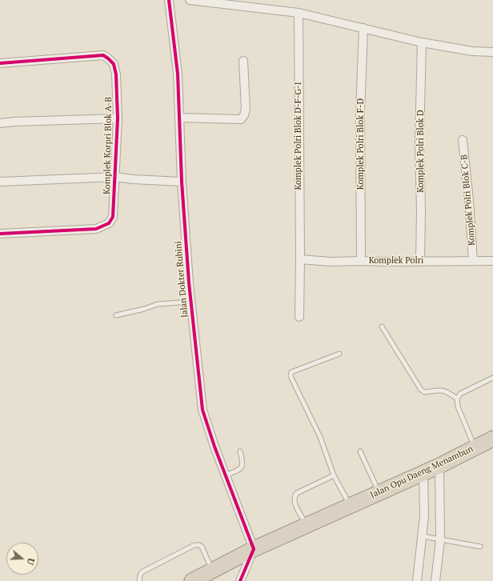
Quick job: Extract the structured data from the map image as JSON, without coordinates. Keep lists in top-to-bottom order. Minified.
{"streets":{"highway":["Jalan Opu Daeng Menambun"],"street":["Komplek Polri Blok D-F-G-I","Komplek Polri Blok F-D","Komplek Korpri Blok A-B","Komplek Polri Blok D","Komplek Polri Blok C-B","Komplek Polri","Jalan Dokter Rubini"]},"crossings":[["Komplek Polri Blok D-F-G-I","Komplek Polri"],["Komplek Polri Blok F-D","Komplek Polri"],["Komplek Polri Blok D","Komplek Polri"],["Komplek Polri Blok C-B","Komplek Polri"],["Jalan Dokter Rubini","Jalan Opu Daeng Menambun"]],"north":"right"}
